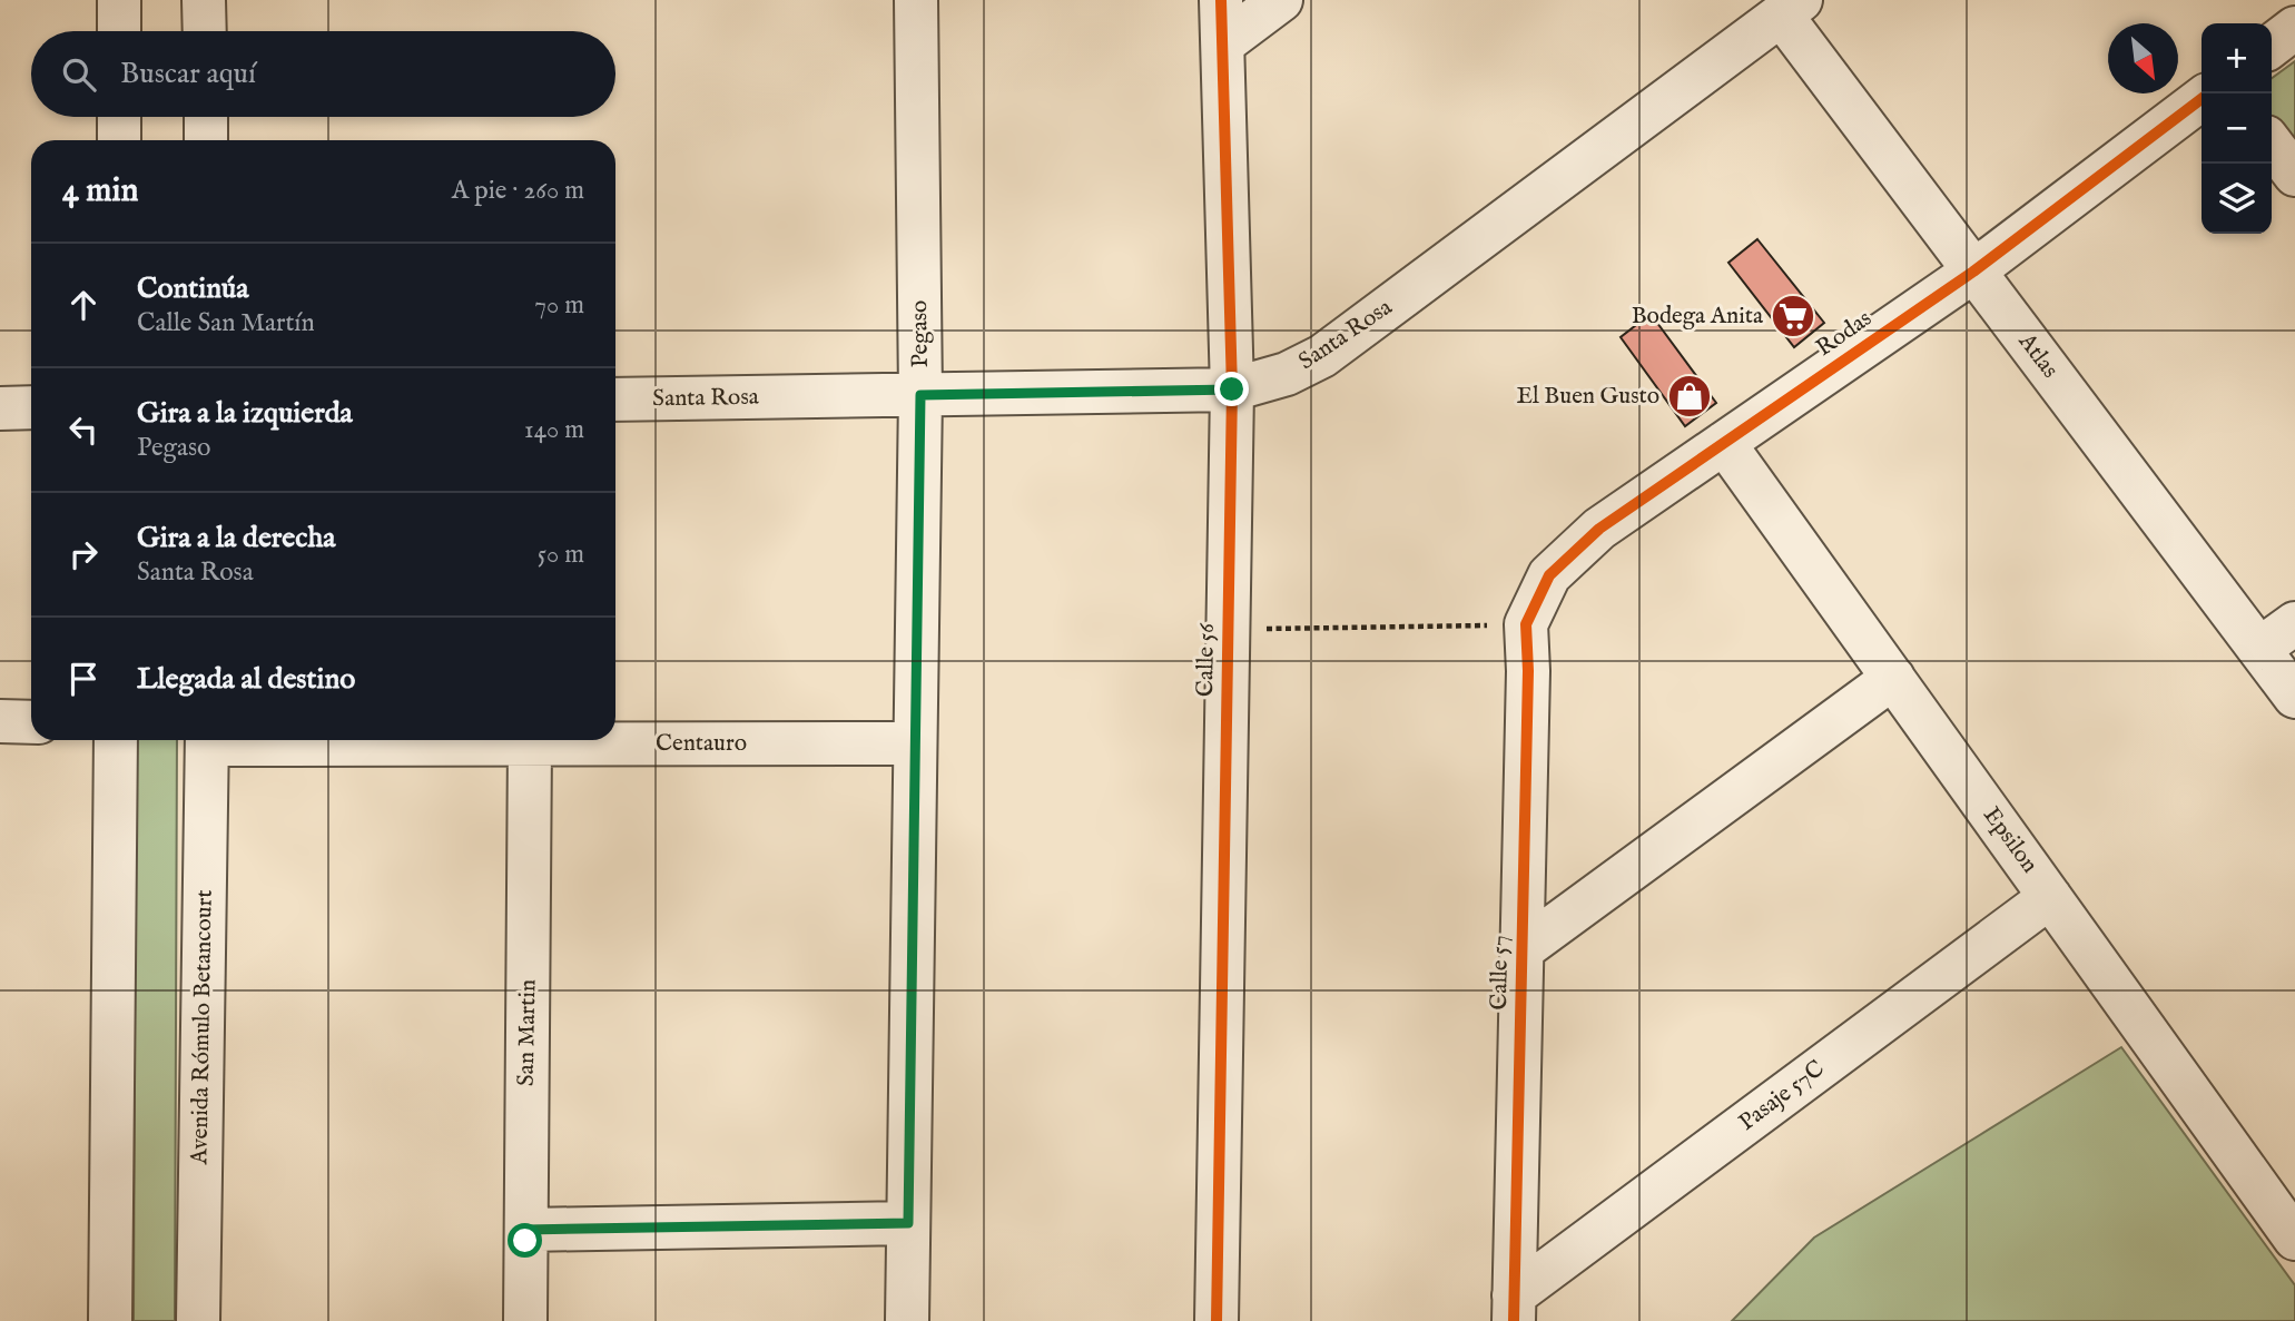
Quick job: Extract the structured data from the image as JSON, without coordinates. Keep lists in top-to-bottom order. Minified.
{"streets":{"street":["Pegaso","Rodas","Santa Rosa","Atlas","Calle 56","Centauro","Epsilon","Calle 57","Avenida Rómulo Betancourt","San Martin","Pasaje 57C"]},"crossings":[["Pegaso","Santa Rosa"],["Pegaso","Centauro"],["Rodas","Atlas"],["Rodas","Epsilon"],["Rodas","Calle 57"],["Santa Rosa","Atlas"],["Santa Rosa","Calle 56"],["Centauro","San Martin"],["Epsilon","Pasaje 57C"],["Calle 57","Pasaje 57C"]],"places":{"supermarket":["Bodega Anita"],"shop":["El Buen Gusto"]},"north":"bottom right","page":{"map_buttons":["+","−"],"search":"Buscar aquí","heading":["4 min","A pie · 260 m"],"list":[["Continúa","Calle San Martín","70 m"],["Gira a la izquierda","Pegaso","140 m"],["Gira a la derecha","Santa Rosa","50 m"],"Llegada al destino"]}}
